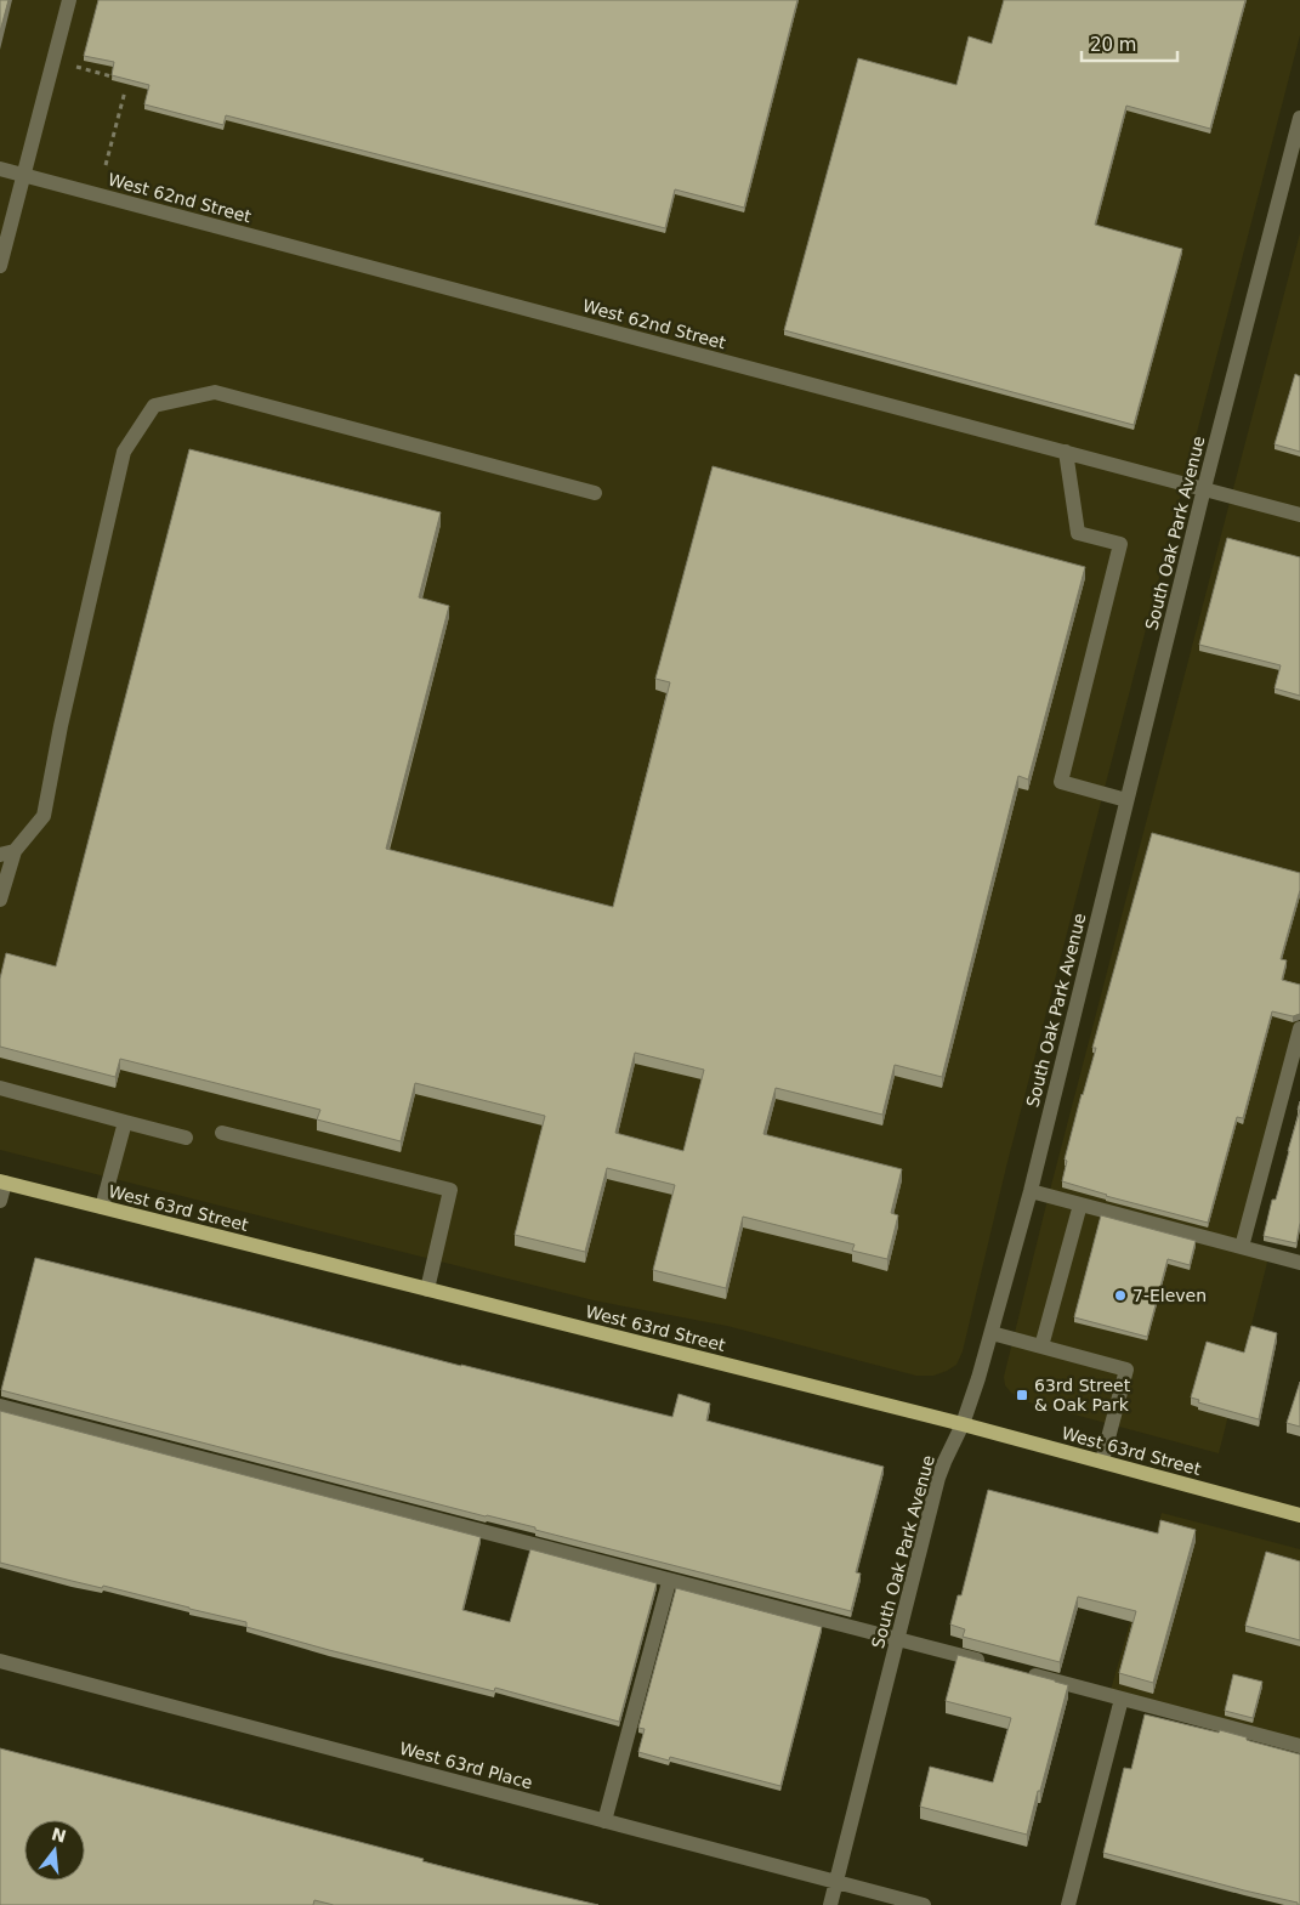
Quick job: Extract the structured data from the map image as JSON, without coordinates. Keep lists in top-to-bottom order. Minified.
{"streets":{"main road":["West 63rd Street"],"street":["West 62nd Street","South Oak Park Avenue","West 63rd Place"]},"crossings":[["West 62nd Street","South Oak Park Avenue"],["South Oak Park Avenue","West 63rd Street"],["South Oak Park Avenue","West 63rd Place"]],"places":{"other":["7-Eleven"],"transit":["63rd Street & Oak Park"]},"scale_bar":"20 m","north":"top"}
